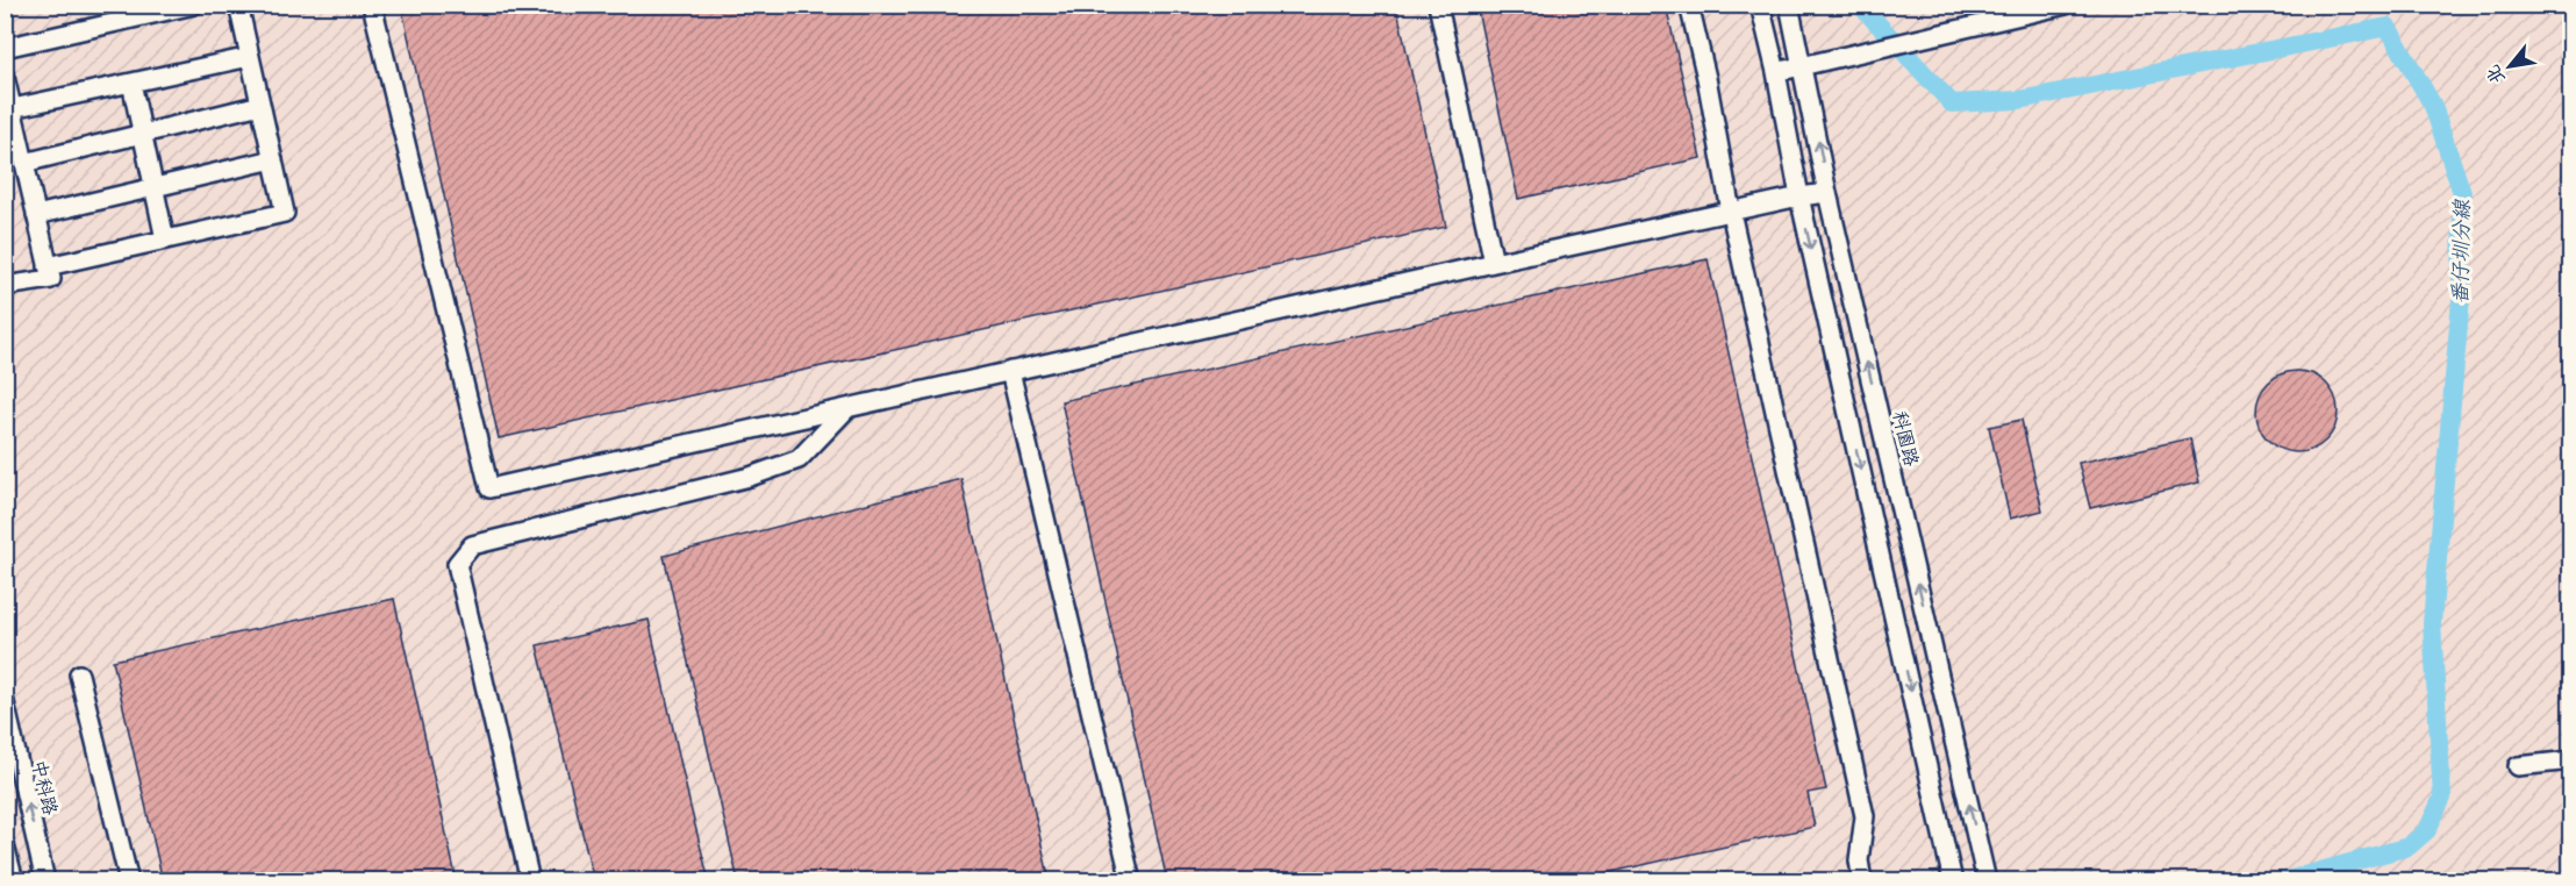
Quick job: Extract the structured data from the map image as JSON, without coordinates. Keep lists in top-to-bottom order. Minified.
{"streets":{"street":["科園路","中科路"]},"water":["番仔圳分線"],"north":"bottom left"}
